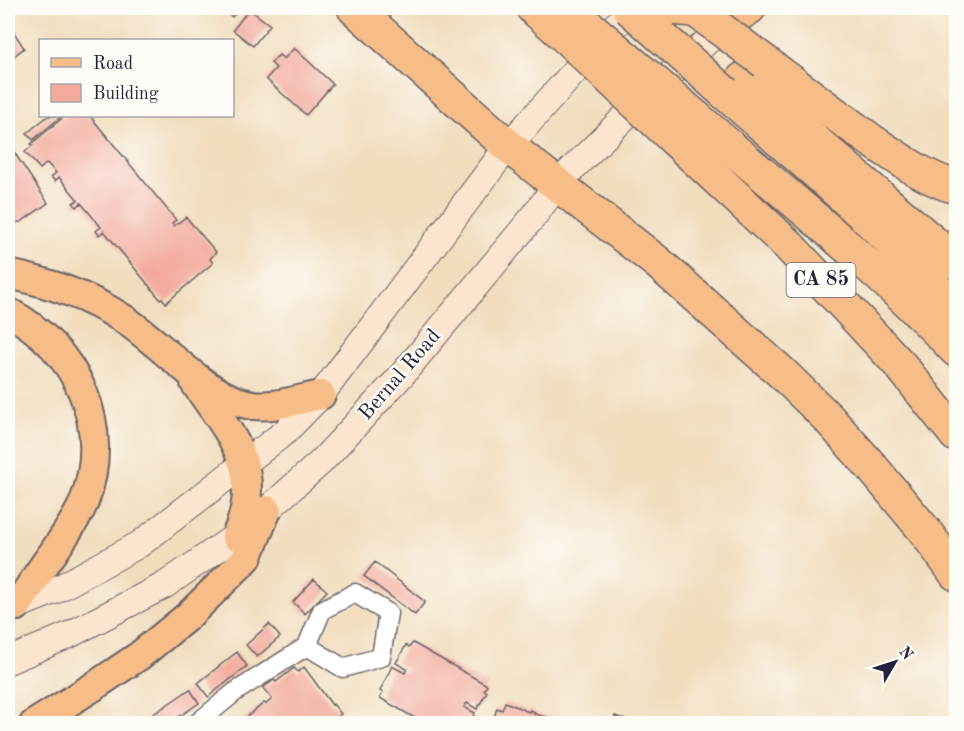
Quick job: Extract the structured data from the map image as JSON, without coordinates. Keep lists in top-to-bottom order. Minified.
{"streets":{"highway":["CA 85"],"main road":["Bernal Road"]},"legend":["Road","Building"],"north":"top right"}
